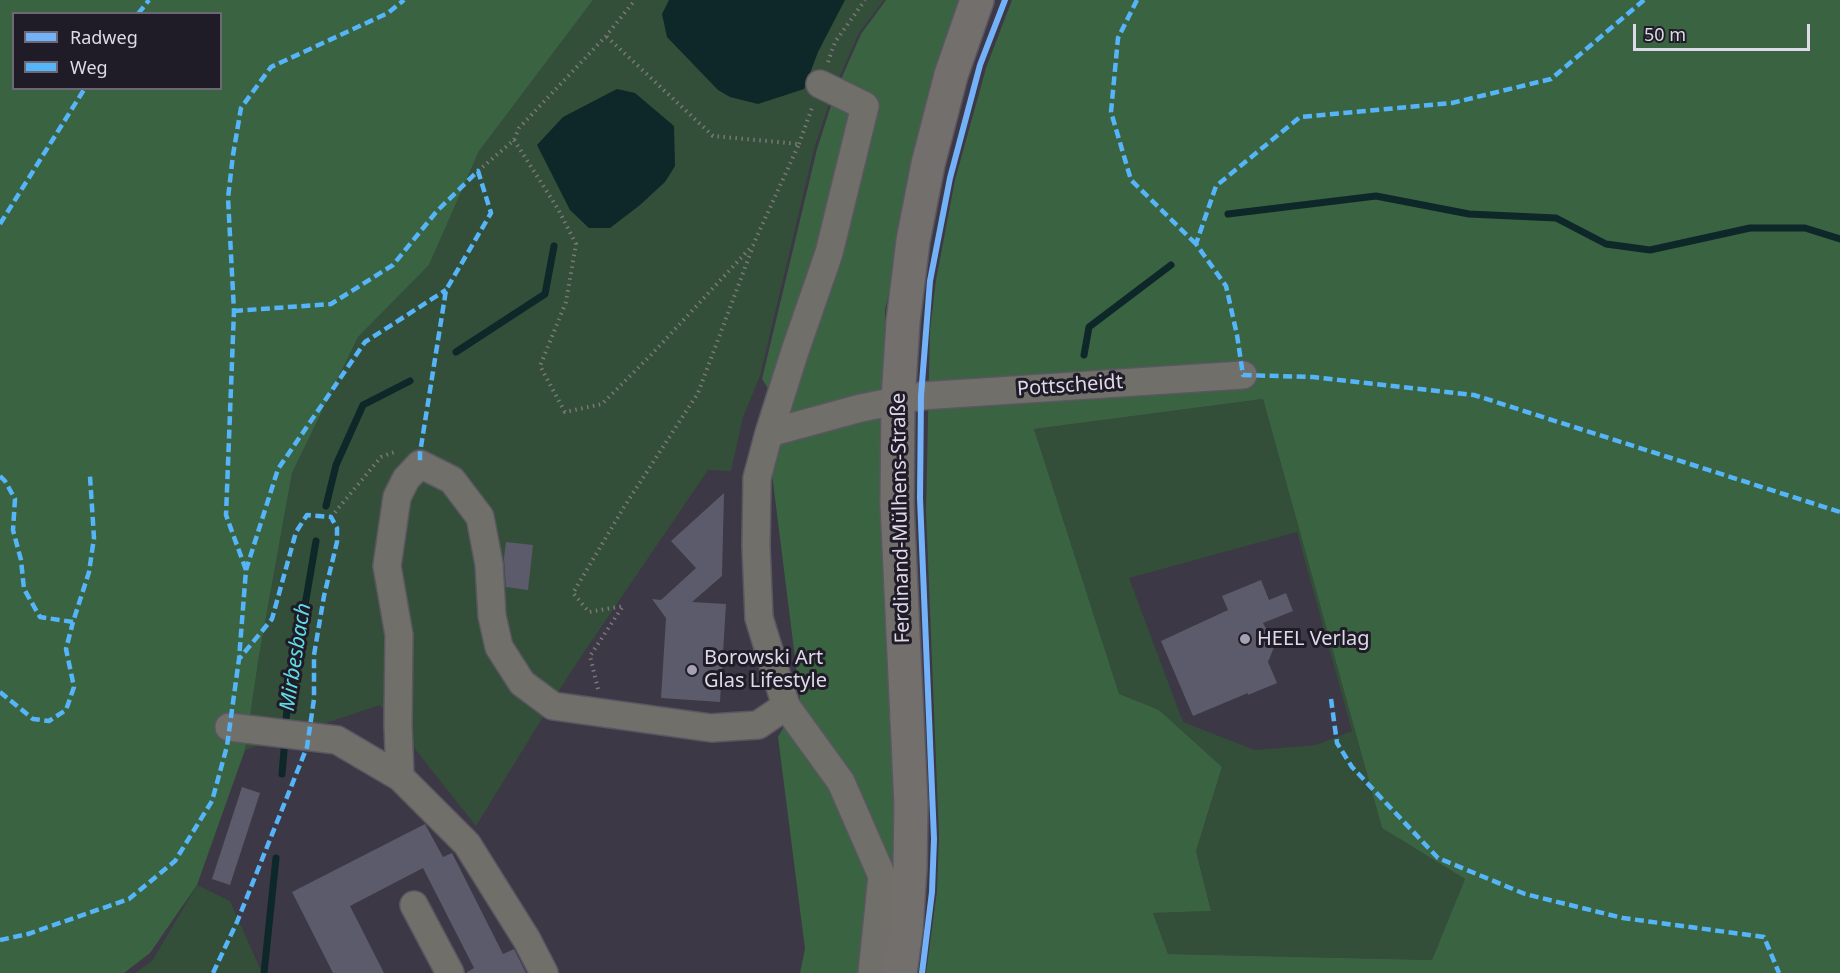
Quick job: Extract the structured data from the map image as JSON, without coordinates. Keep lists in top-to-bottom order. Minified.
{"streets":{"main road":["Ferdinand-Mülhens-Straße"],"lane":["Pottscheidt"]},"crossings":[["Pottscheidt","Ferdinand-Mülhens-Straße"]],"water":["Mirbesbach"],"places":["HEEL Verlag","Borowski Art Glas Lifestyle"],"legend":["Radweg","Weg"],"scale_bar":"50 m"}
